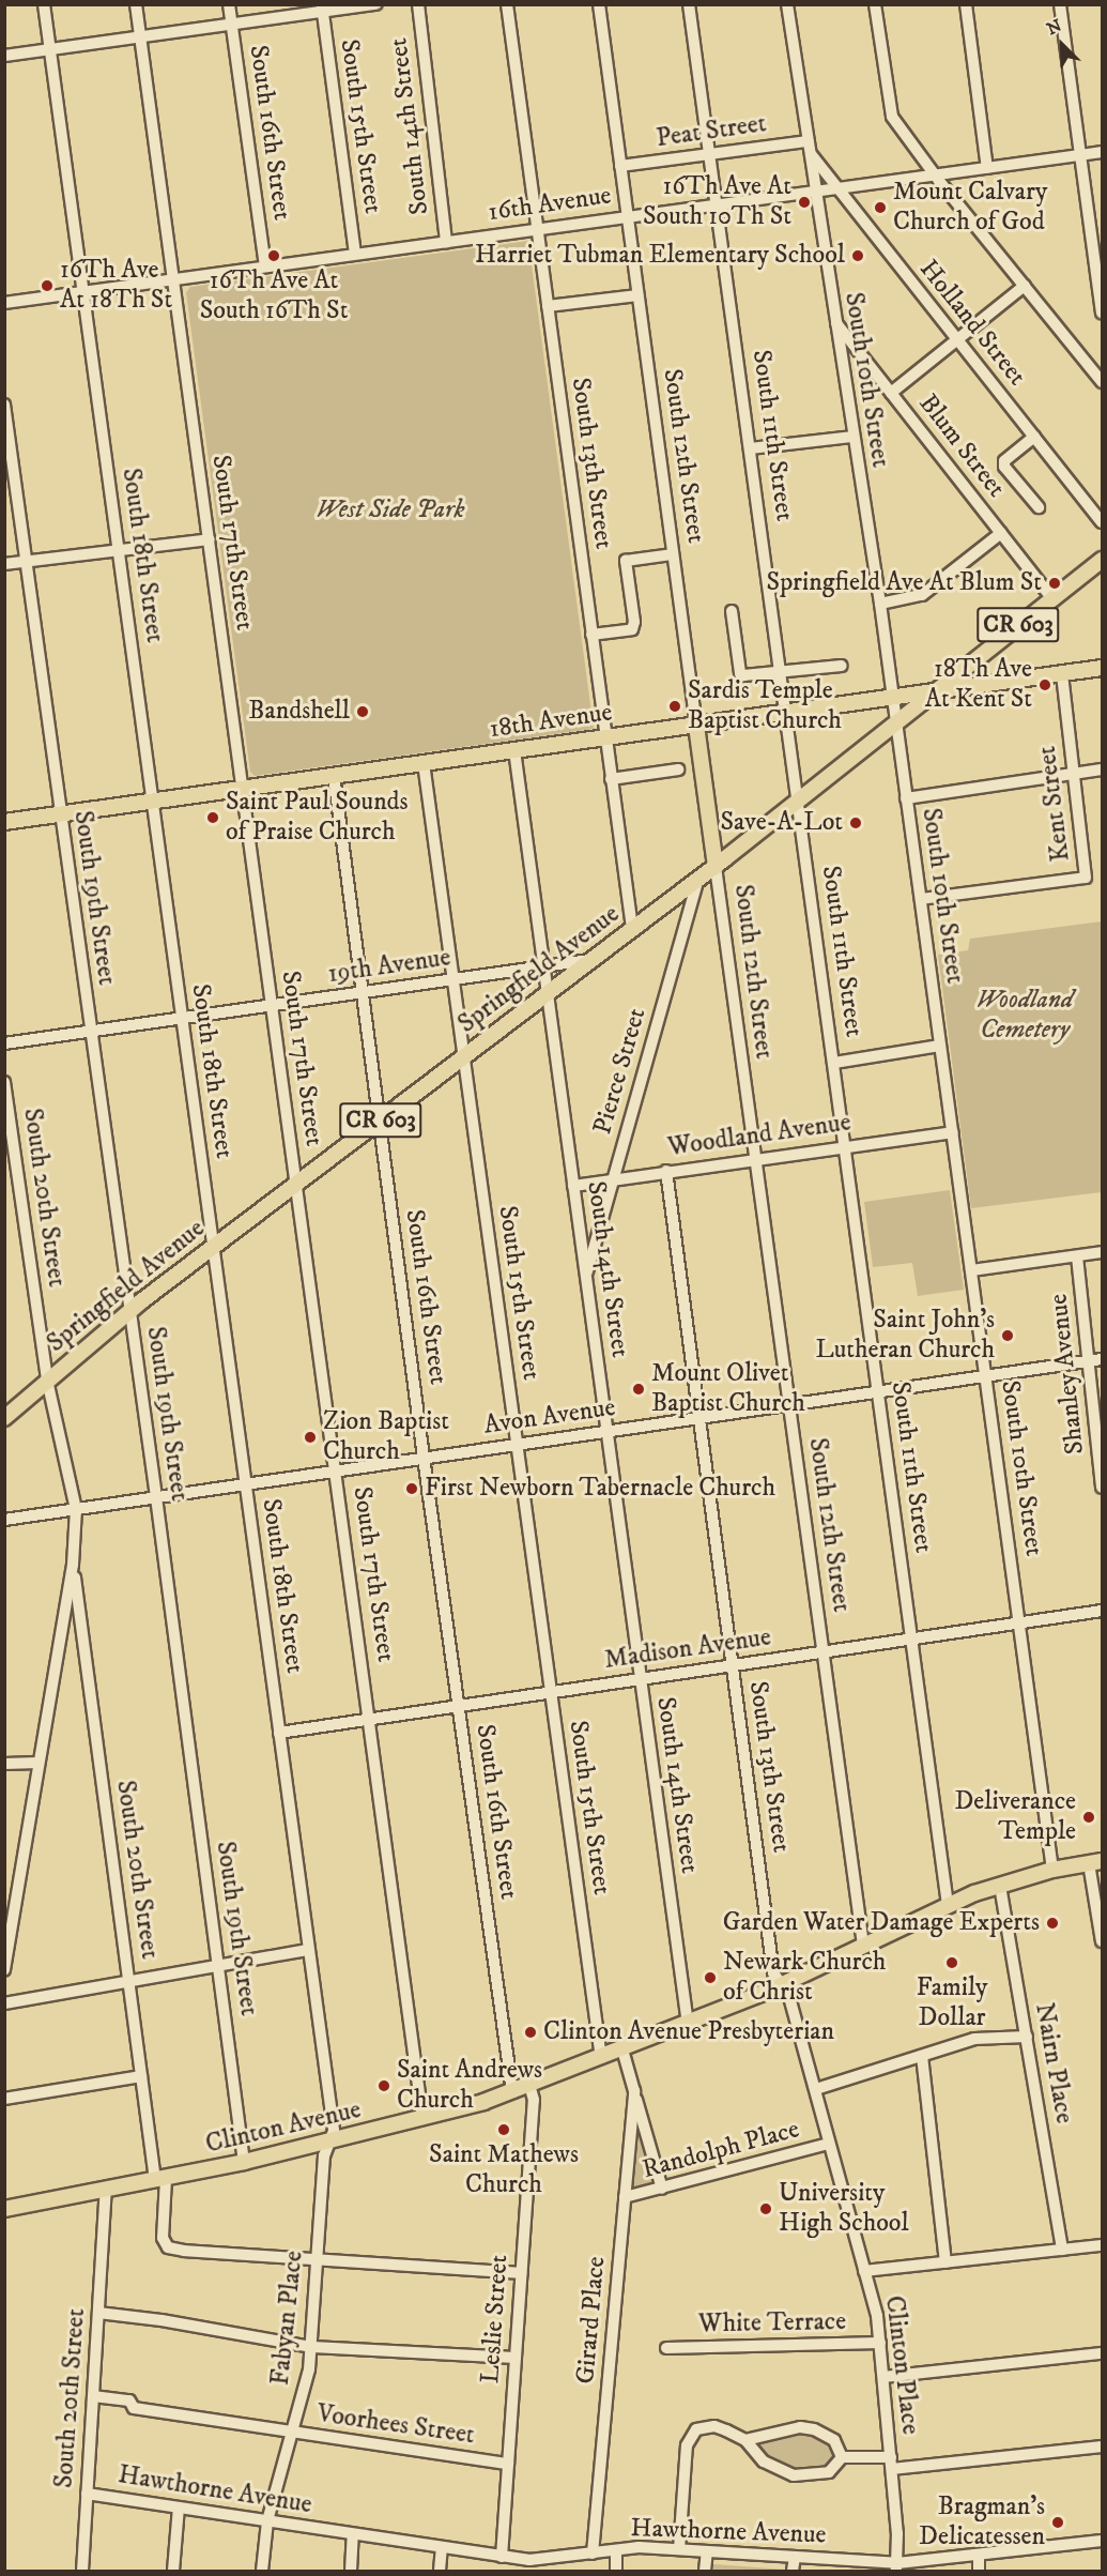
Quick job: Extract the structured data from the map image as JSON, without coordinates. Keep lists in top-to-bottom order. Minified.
{"streets":{"main road":["South 12th Street","CR 603","18th Avenue","Springfield Avenue","Clinton Avenue"],"street":["South 15th Street","South 14th Street","Peat Street","South 16th Street","16th Avenue","Holland Street","South 10th Street","South 11th Street","Blum Street","South 13th Street","South 17th Street","South 18th Street","Kent Street","South 19th Street","19th Avenue","Pierce Street","Woodland Avenue","South 20th Street","Shanley Avenue","Avon Avenue","Madison Avenue","Nairn Place","Randolph Place","Fabyan Place","Leslie Street","Girard Place","White Terrace","Clinton Place","Voorhees Street","Hawthorne Avenue"]},"crossings":[["South 15th Street","16th Avenue"],["South 15th Street","18th Avenue"],["South 15th Street","19th Avenue"],["South 15th Street","Springfield Avenue"],["South 15th Street","Avon Avenue"],["South 15th Street","Madison Avenue"],["South 15th Street","Clinton Avenue"],["South 14th Street","16th Avenue"],["South 14th Street","18th Avenue"],["South 14th Street","19th Avenue"],["South 14th Street","Springfield Avenue"],["South 14th Street","Pierce Street"],["South 14th Street","Woodland Avenue"],["South 14th Street","Avon Avenue"],["South 14th Street","Madison Avenue"],["South 14th Street","Clinton Avenue"],["Peat Street","Holland Street"],["Peat Street","South 10th Street"],["Peat Street","South 11th Street"],["Peat Street","South 12th Street"],["South 16th Street","16th Avenue"],["South 16th Street","18th Avenue"],["South 16th Street","19th Avenue"],["South 16th Street","Springfield Avenue"],["South 16th Street","Avon Avenue"],["South 16th Street","Madison Avenue"],["South 16th Street","Clinton Avenue"],["16th Avenue","Holland Street"],["16th Avenue","South 10th Street"],["16th Avenue","South 11th Street"],["16th Avenue","South 12th Street"],["16th Avenue","South 13th Street"],["16th Avenue","South 17th Street"],["16th Avenue","South 18th Street"],["Holland Street","South 10th Street"],["South 10th Street","Blum Street"],["South 10th Street","18th Avenue"],["South 10th Street","Kent Street"],["South 10th Street","Springfield Avenue"],["South 10th Street","Woodland Avenue"],["South 10th Street","Avon Avenue"],["South 10th Street","Madison Avenue"],["South 10th Street","Clinton Avenue"],["South 11th Street","18th Avenue"],["South 11th Street","Springfield Avenue"],["South 11th Street","Woodland Avenue"],["South 11th Street","Avon Avenue"],["South 11th Street","Madison Avenue"],["South 11th Street","Clinton Avenue"],["Blum Street","Springfield Avenue"],["South 12th Street","18th Avenue"],["South 12th Street","Springfield Avenue"],["South 12th Street","Woodland Avenue"],["South 12th Street","Avon Avenue"],["South 12th Street","Madison Avenue"],["South 12th Street","Clinton Avenue"],["South 13th Street","18th Avenue"],["South 13th Street","Springfield Avenue"],["South 13th Street","Woodland Avenue"],["South 13th Street","Avon Avenue"],["South 13th Street","Madison Avenue"],["South 13th Street","Clinton Avenue"],["South 13th Street","Clinton Place"],["South 17th Street","18th Avenue"],["South 17th Street","19th Avenue"],["South 17th Street","Springfield Avenue"],["South 17th Street","Avon Avenue"],["South 17th Street","Madison Avenue"],["South 17th Street","Clinton Avenue"],["South 18th Street","18th Avenue"],["South 18th Street","19th Avenue"],["South 18th Street","Springfield Avenue"],["South 18th Street","Avon Avenue"],["South 18th Street","Madison Avenue"],["South 18th Street","Clinton Avenue"],["South 18th Street","Fabyan Place"],["18th Avenue","Kent Street"],["18th Avenue","South 19th Street"],["18th Avenue","Springfield Avenue"],["South 19th Street","19th Avenue"],["South 19th Street","Springfield Avenue"],["South 19th Street","Avon Avenue"],["South 19th Street","Clinton Avenue"],["19th Avenue","Springfield Avenue"],["Springfield Avenue","Pierce Street"],["Springfield Avenue","South 20th Street"],["Pierce Street","Woodland Avenue"],["South 20th Street","Avon Avenue"],["South 20th Street","Clinton Avenue"],["South 20th Street","Fabyan Place"],["South 20th Street","Voorhees Street"],["South 20th Street","Hawthorne Avenue"],["Shanley Avenue","Avon Avenue"],["Nairn Place","Clinton Avenue"],["Clinton Avenue","Fabyan Place"],["Clinton Avenue","Leslie Street"],["Clinton Avenue","Girard Place"],["Clinton Avenue","Clinton Place"],["Randolph Place","Girard Place"],["Randolph Place","Clinton Place"],["Fabyan Place","Voorhees Street"],["Fabyan Place","Hawthorne Avenue"],["Leslie Street","Voorhees Street"],["Leslie Street","Hawthorne Avenue"],["Girard Place","Hawthorne Avenue"],["White Terrace","Clinton Place"],["Clinton Place","Hawthorne Avenue"]],"parks":["West Side Park","Woodland Cemetery"],"places":["16Th Ave At South 10Th St","Mount Calvary Church of God","16Th Ave At South 16Th St","Harriet Tubman Elementary School","16Th Ave At 18Th St","Springfield Ave At Blum St","18Th Ave At Kent St","Sardis Temple Baptist Church","Bandshell","Saint Paul Sounds of Praise Church","Save-A-Lot","Saint John's Lutheran Church","Mount Olivet Baptist Church","Zion Baptist Church","First Newborn Tabernacle Church","Deliverance Temple","Garden Water Damage Experts","Family Dollar","Newark Church of Christ","Clinton Avenue Presbyterian","Saint Andrews Church","Saint Mathews Church","University High School","Bragman's Delicatessen"],"north":"top left"}
